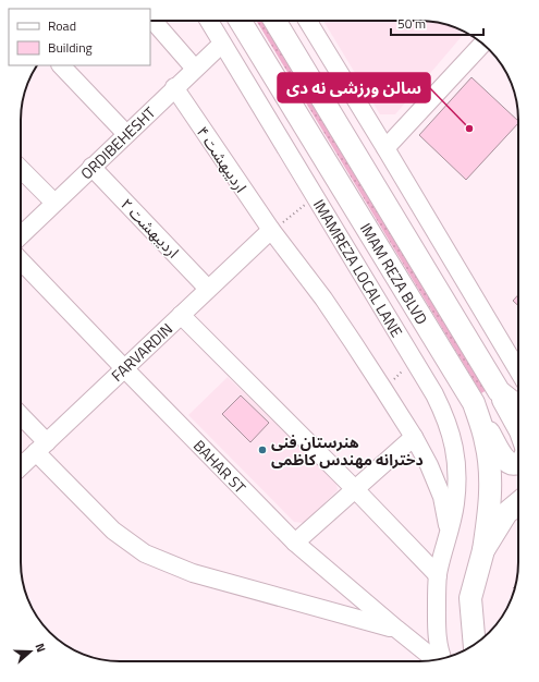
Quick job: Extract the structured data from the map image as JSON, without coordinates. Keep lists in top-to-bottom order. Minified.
{"streets":{"main road":["IMAM REZA BLVD"],"street":["ORDIBEHESHT","اردیبهشت ۴","اردیبهشت ۲","IMAMREZA LOCAL LANE","FARVARDIN","BAHAR ST"]},"crossings":[["ORDIBEHESHT","اردیبهشت ۴"],["ORDIBEHESHT","اردیبهشت ۲"],["ORDIBEHESHT","IMAMREZA LOCAL LANE"],["اردیبهشت ۴","IMAMREZA LOCAL LANE"],["اردیبهشت ۴","FARVARDIN"],["اردیبهشت ۲","FARVARDIN"],["FARVARDIN","BAHAR ST"]],"places":["سالن ورزشی نه دی","هنرستان فنی دخترانه مهندس کاظمی"],"legend":["Road","Building"],"scale_bar":"50 m","north":"right"}
